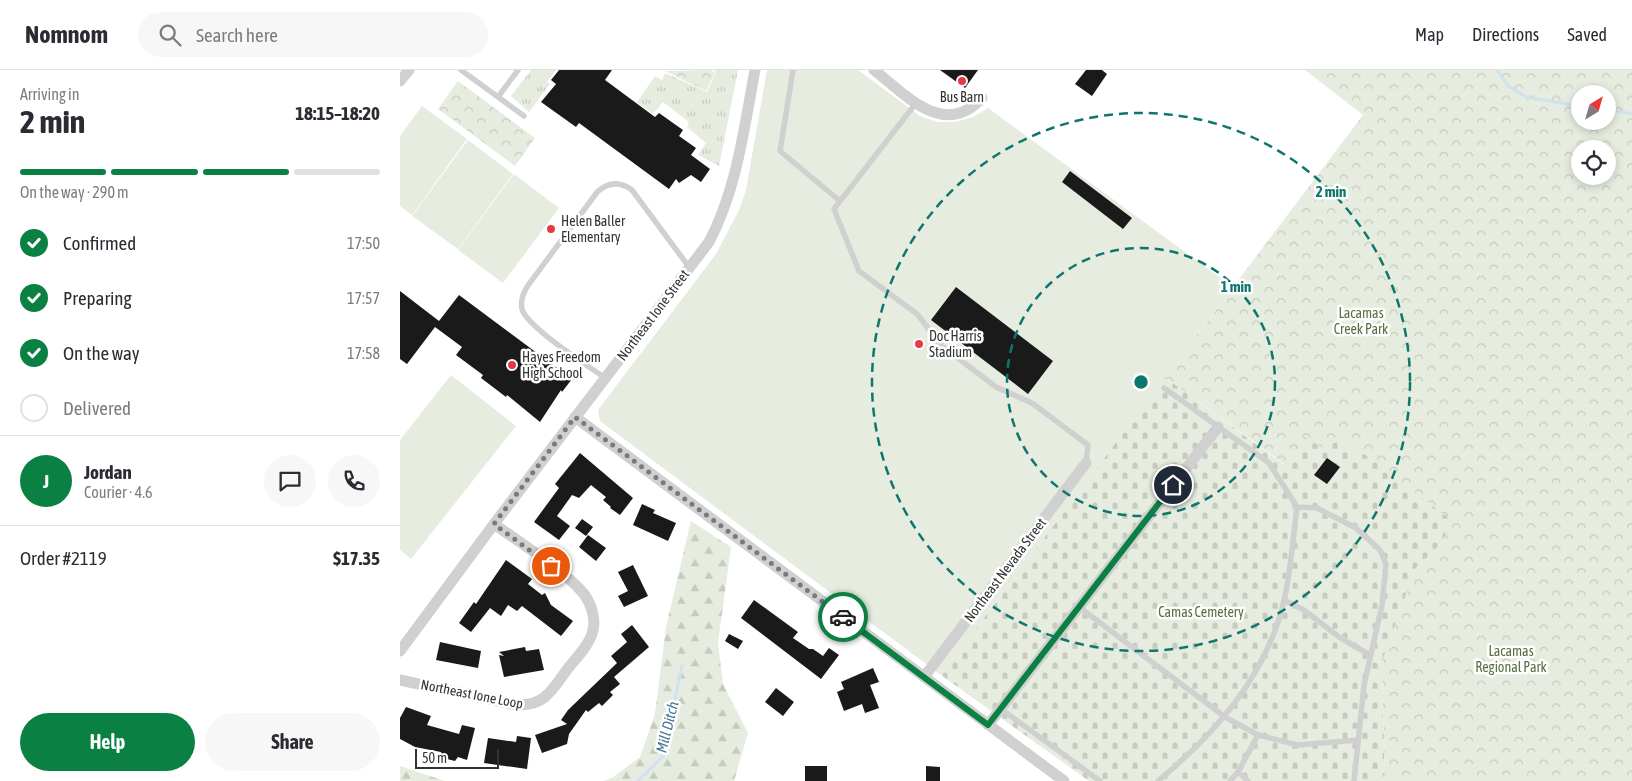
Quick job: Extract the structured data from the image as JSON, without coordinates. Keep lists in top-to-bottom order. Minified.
{"streets":{"street":["Northeast Ione Street","Northeast Nevada Street","Northeast Ione Loop"]},"crossings":[["Northeast Ione Street","Northeast Ione Loop"]],"water":["Mill Ditch"],"parks":["Lacamas Creek Park","Camas Cemetery","Lacamas Regional Park"],"places":["Bus Barn","Helen Baller Elementary","Doc Harris Stadium","Hayes Freedom High School"],"scale_bar":"50 m","north":"top right","page":{"header":"Nomnom","search":"Search here","nav":["Map","Directions","Saved"],"heading":["2 min","Arriving in","18:15–18:20"],"panel":["Jordan","Courier · 4.6","Order #2119","$17.35"],"bar":"On the way · 290 m","list":[["Confirmed","17:50"],["Preparing","17:57"],["On the way","17:58"],"Delivered"],"round":"J","buttons":["Help","Share"],"scale":"50 m"},"rings":["2 min","1 min"]}
